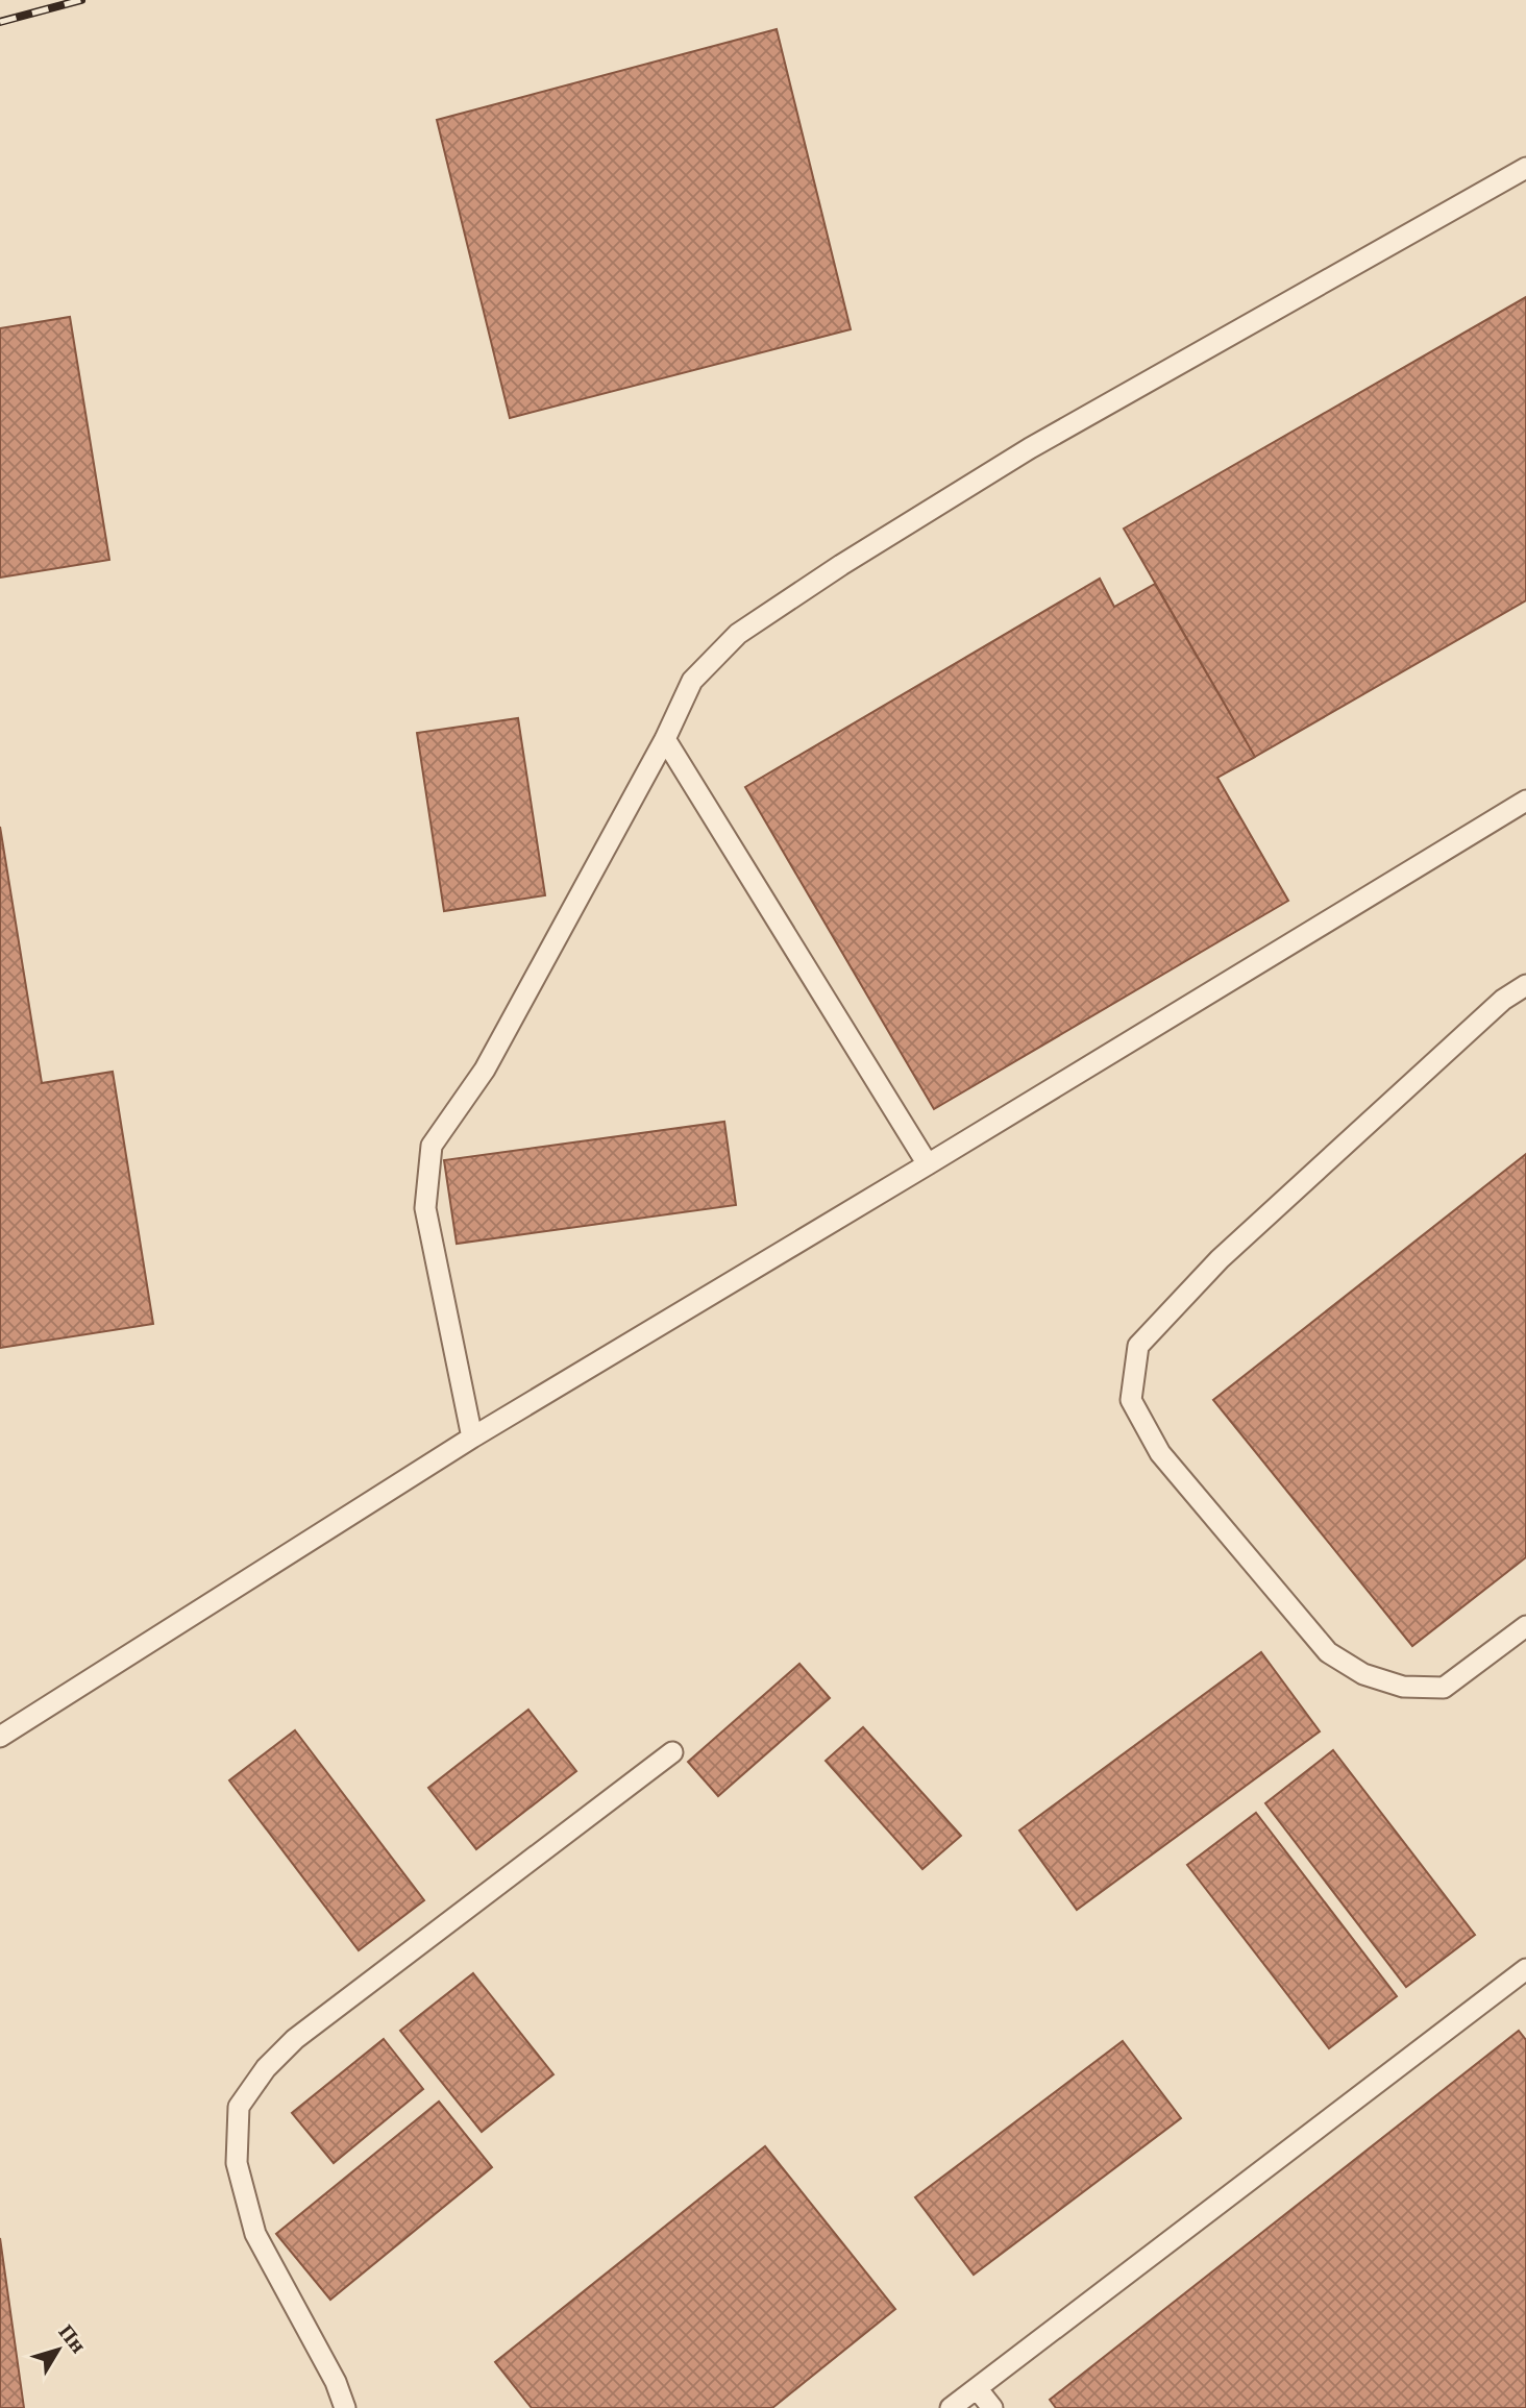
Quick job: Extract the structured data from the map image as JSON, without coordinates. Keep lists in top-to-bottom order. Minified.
{"north":"top right"}
